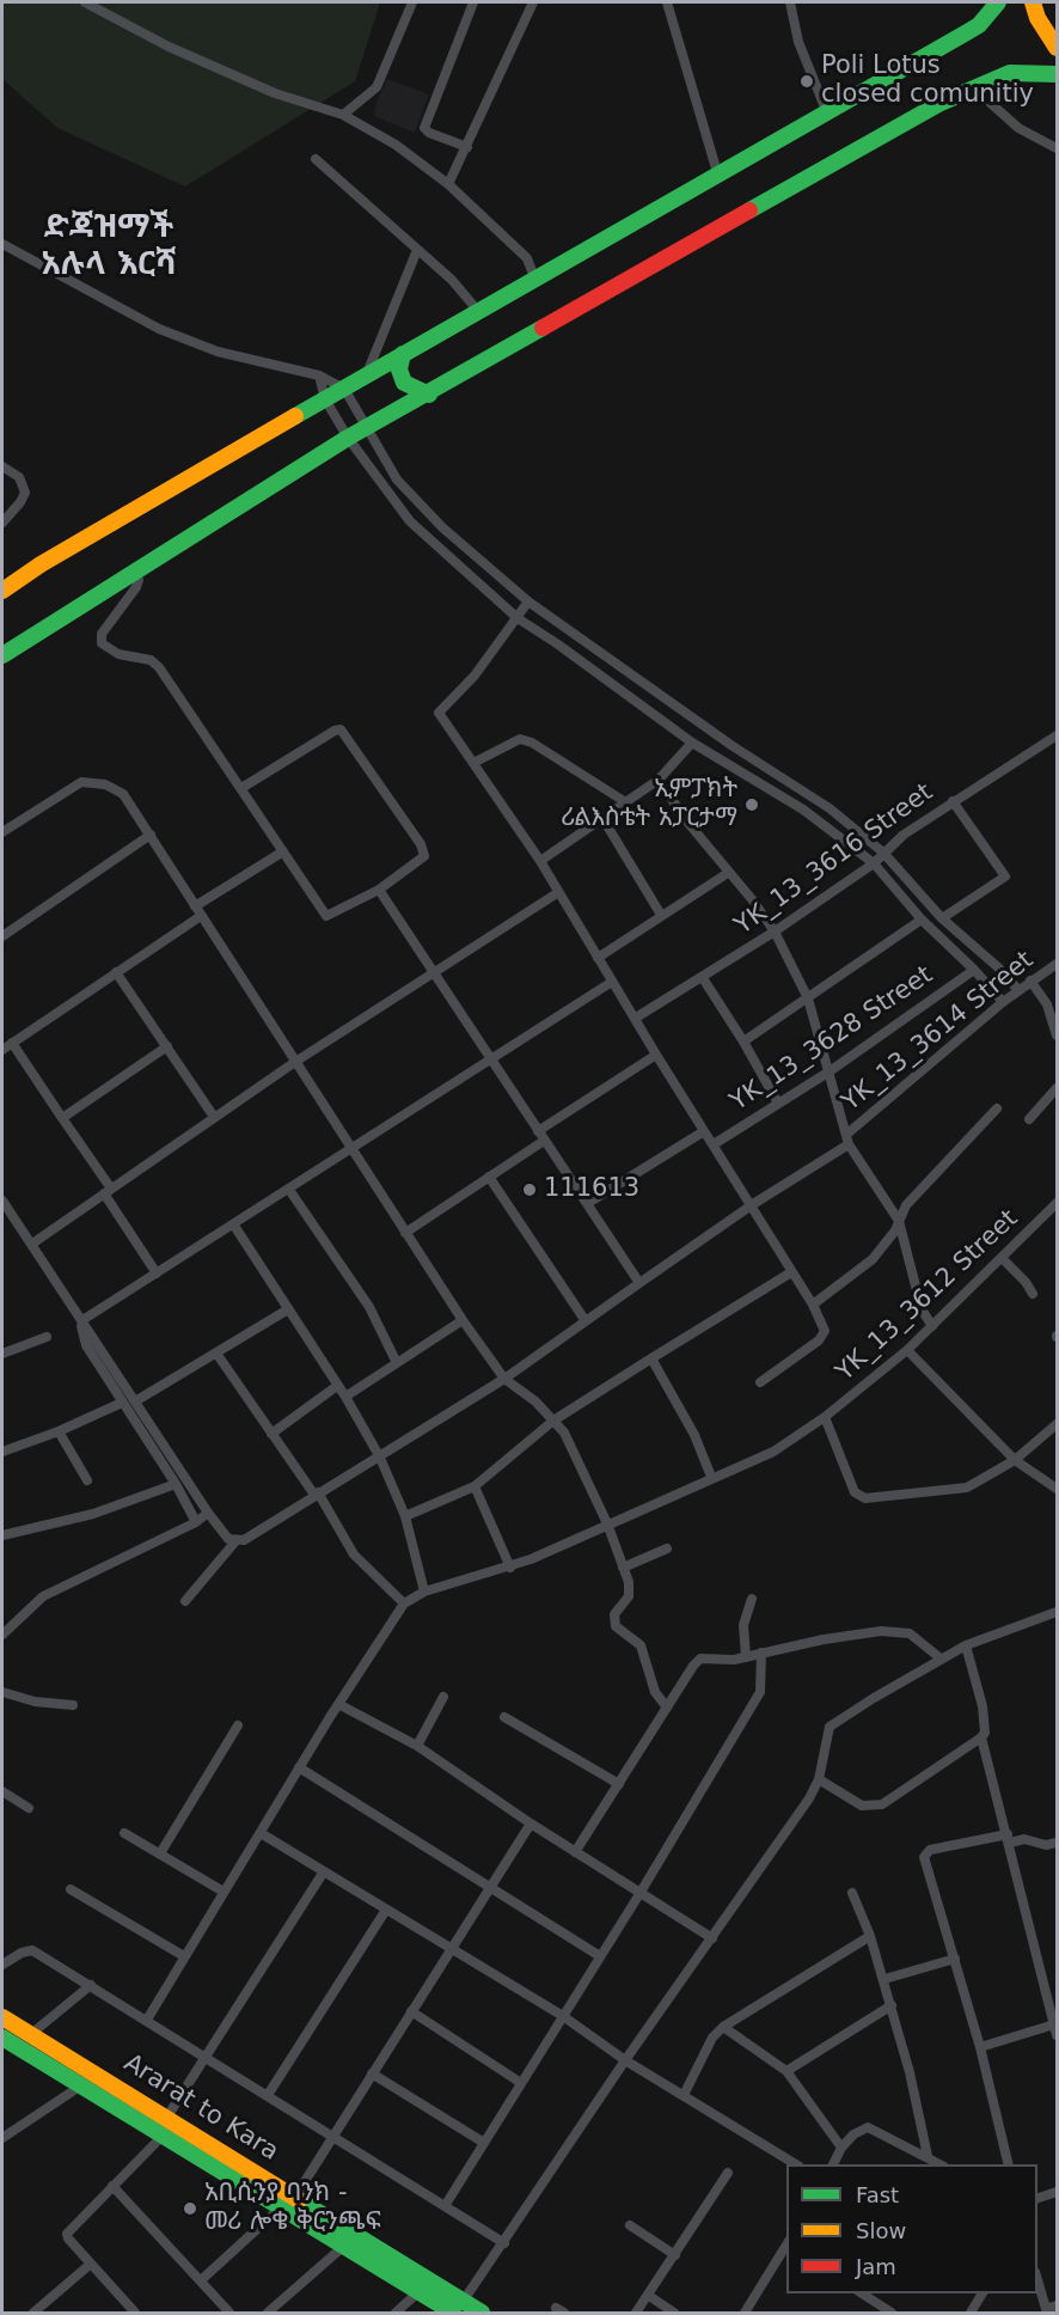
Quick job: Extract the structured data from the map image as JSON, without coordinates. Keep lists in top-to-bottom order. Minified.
{"streets":{"main road":["Ararat to Kara"],"street":["YK_13_3616 Street","YK_13_3614 Street","YK_13_3628 Street","YK_13_3612 Street"]},"districts":["ድጃዝማች አሉላ እርሻ"],"places":["Poli Lotus closed comunitiy","ኢምፓክት ሪልእስቴት አፓርታማ","111613","አቢሲንያ ባንክ - መሪ ሎቄ ቅርንጫፍ"],"legend":["Fast","Slow","Jam"]}
